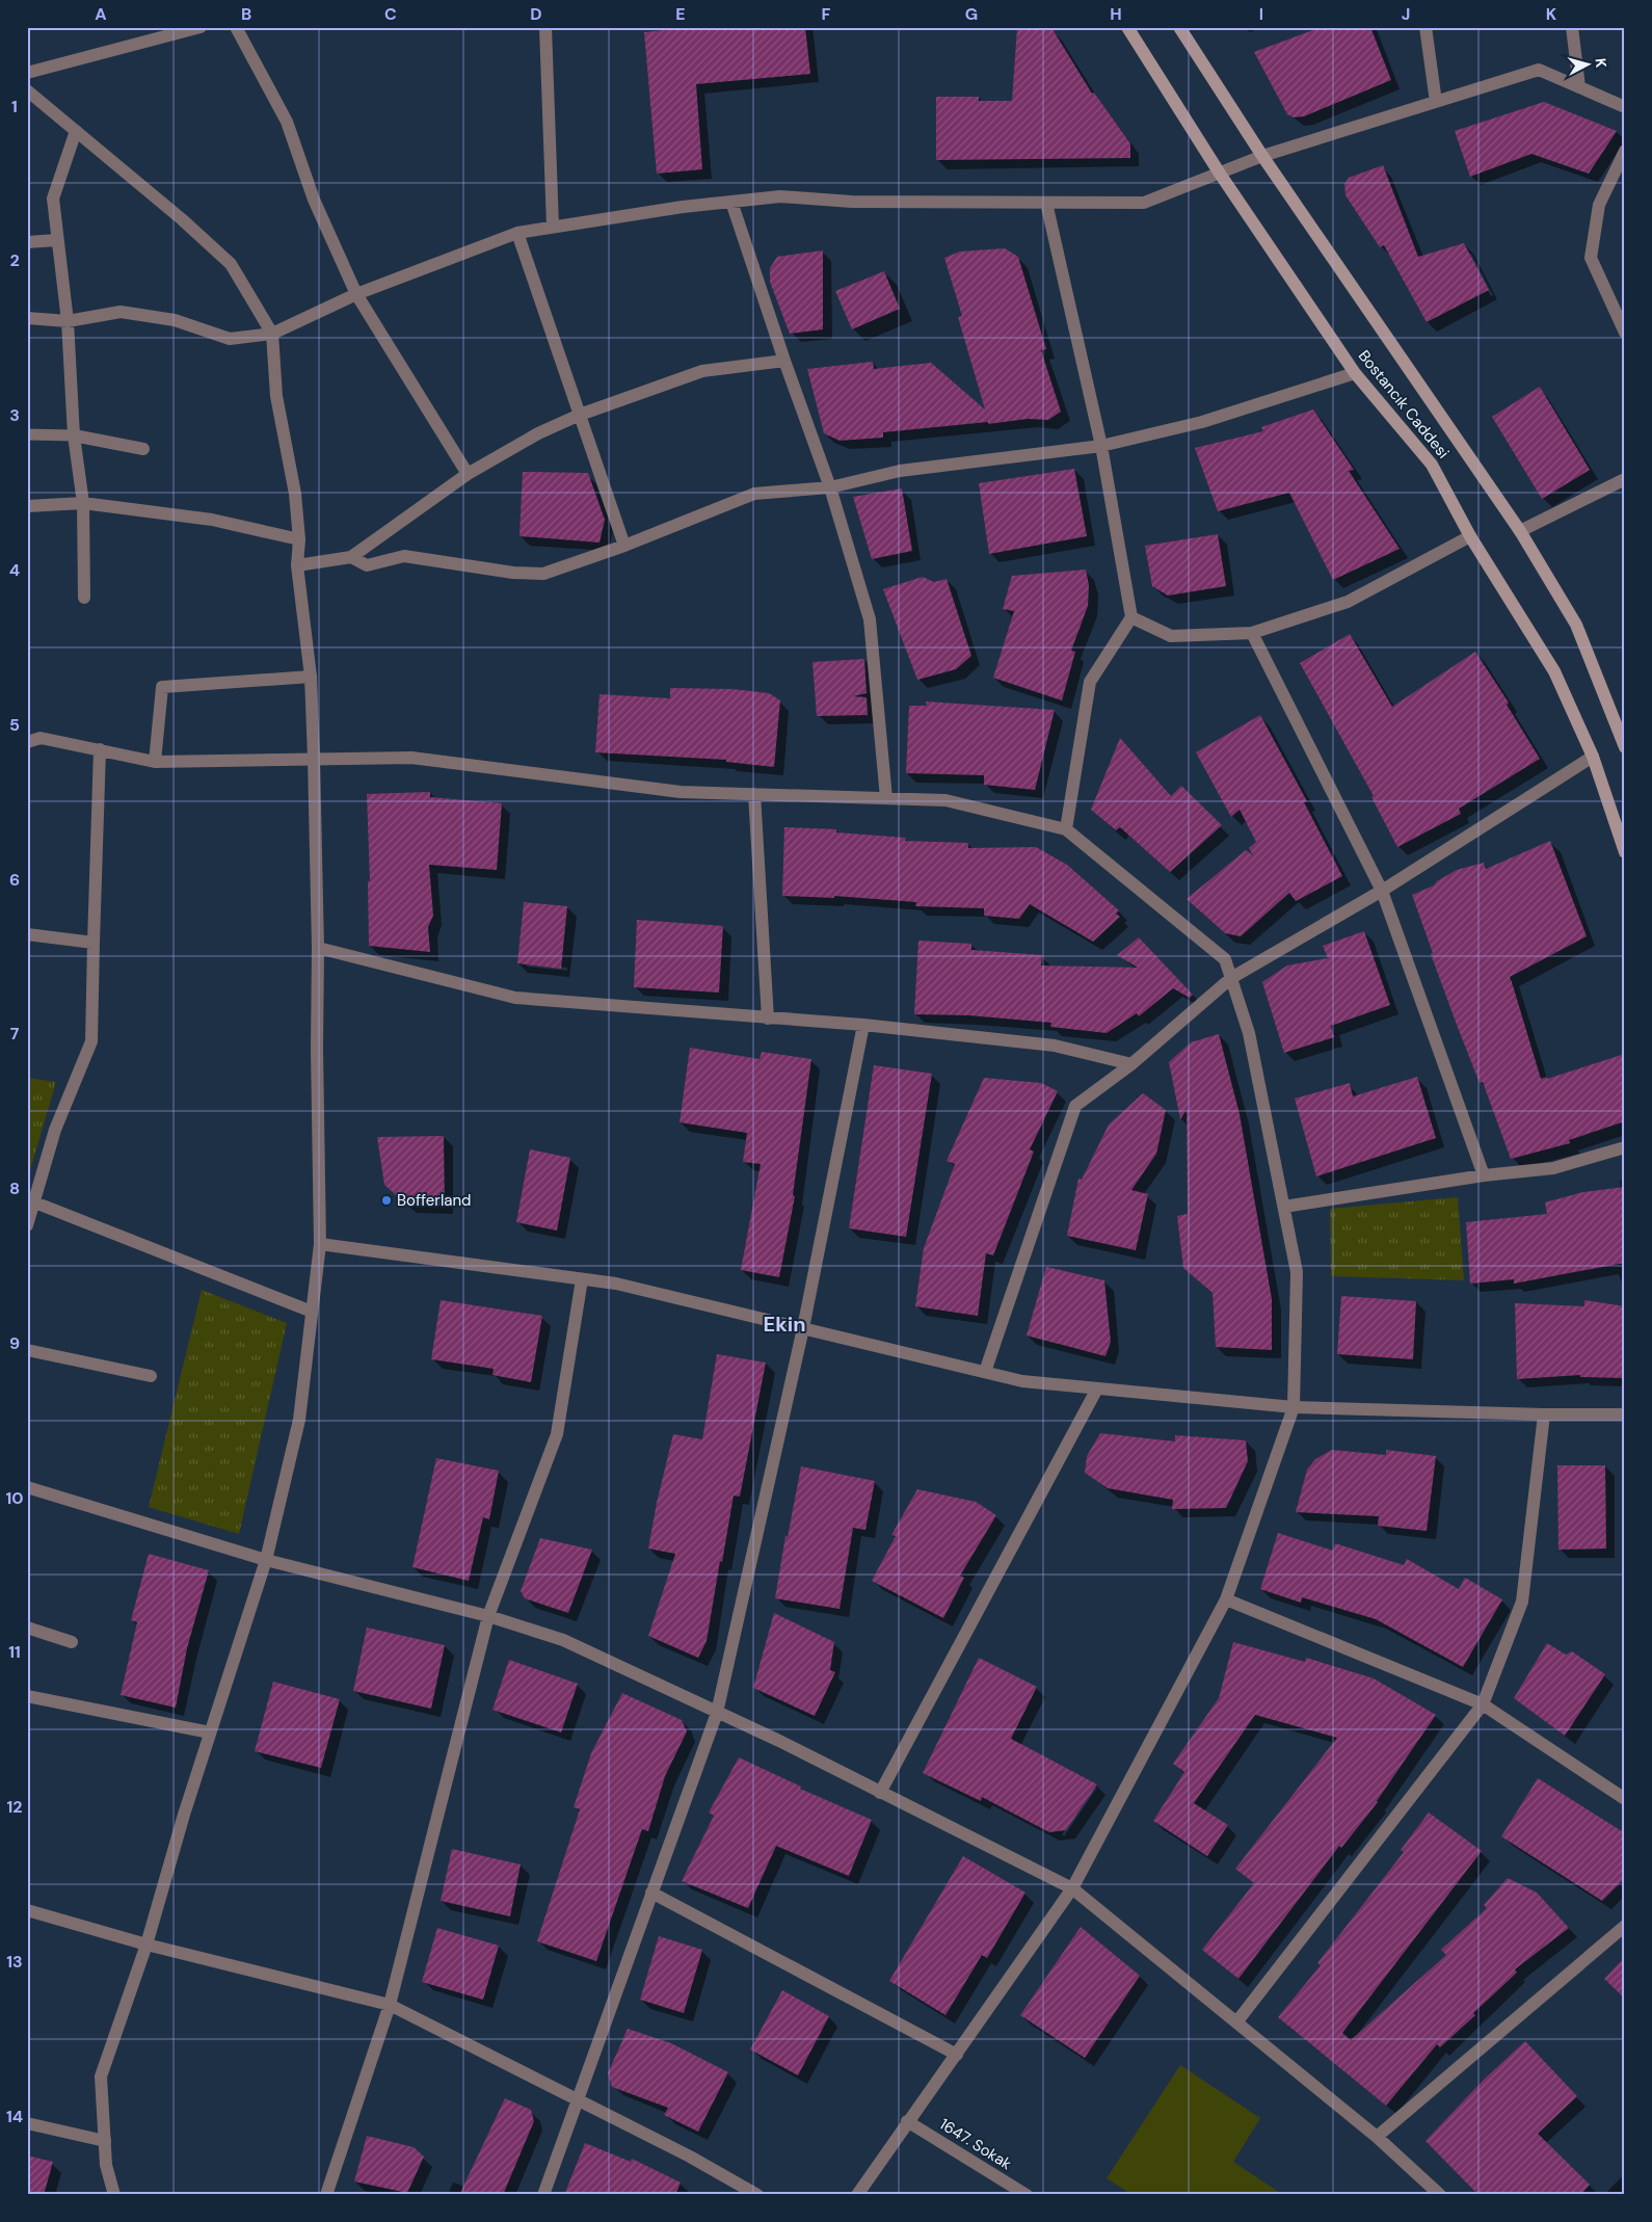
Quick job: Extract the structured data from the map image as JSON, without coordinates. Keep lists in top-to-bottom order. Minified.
{"streets":{"main road":["Bostancık Caddesi"],"street":["1647. Sokak"]},"districts":["Ekin"],"places":["Bofferland"],"north":"right","grid":{"columns":["A","B","C","D","E","F","G","H","I","J","K"],"rows":["1","2","3","4","5","6","7","8","9","10","11","12","13","14"]}}
